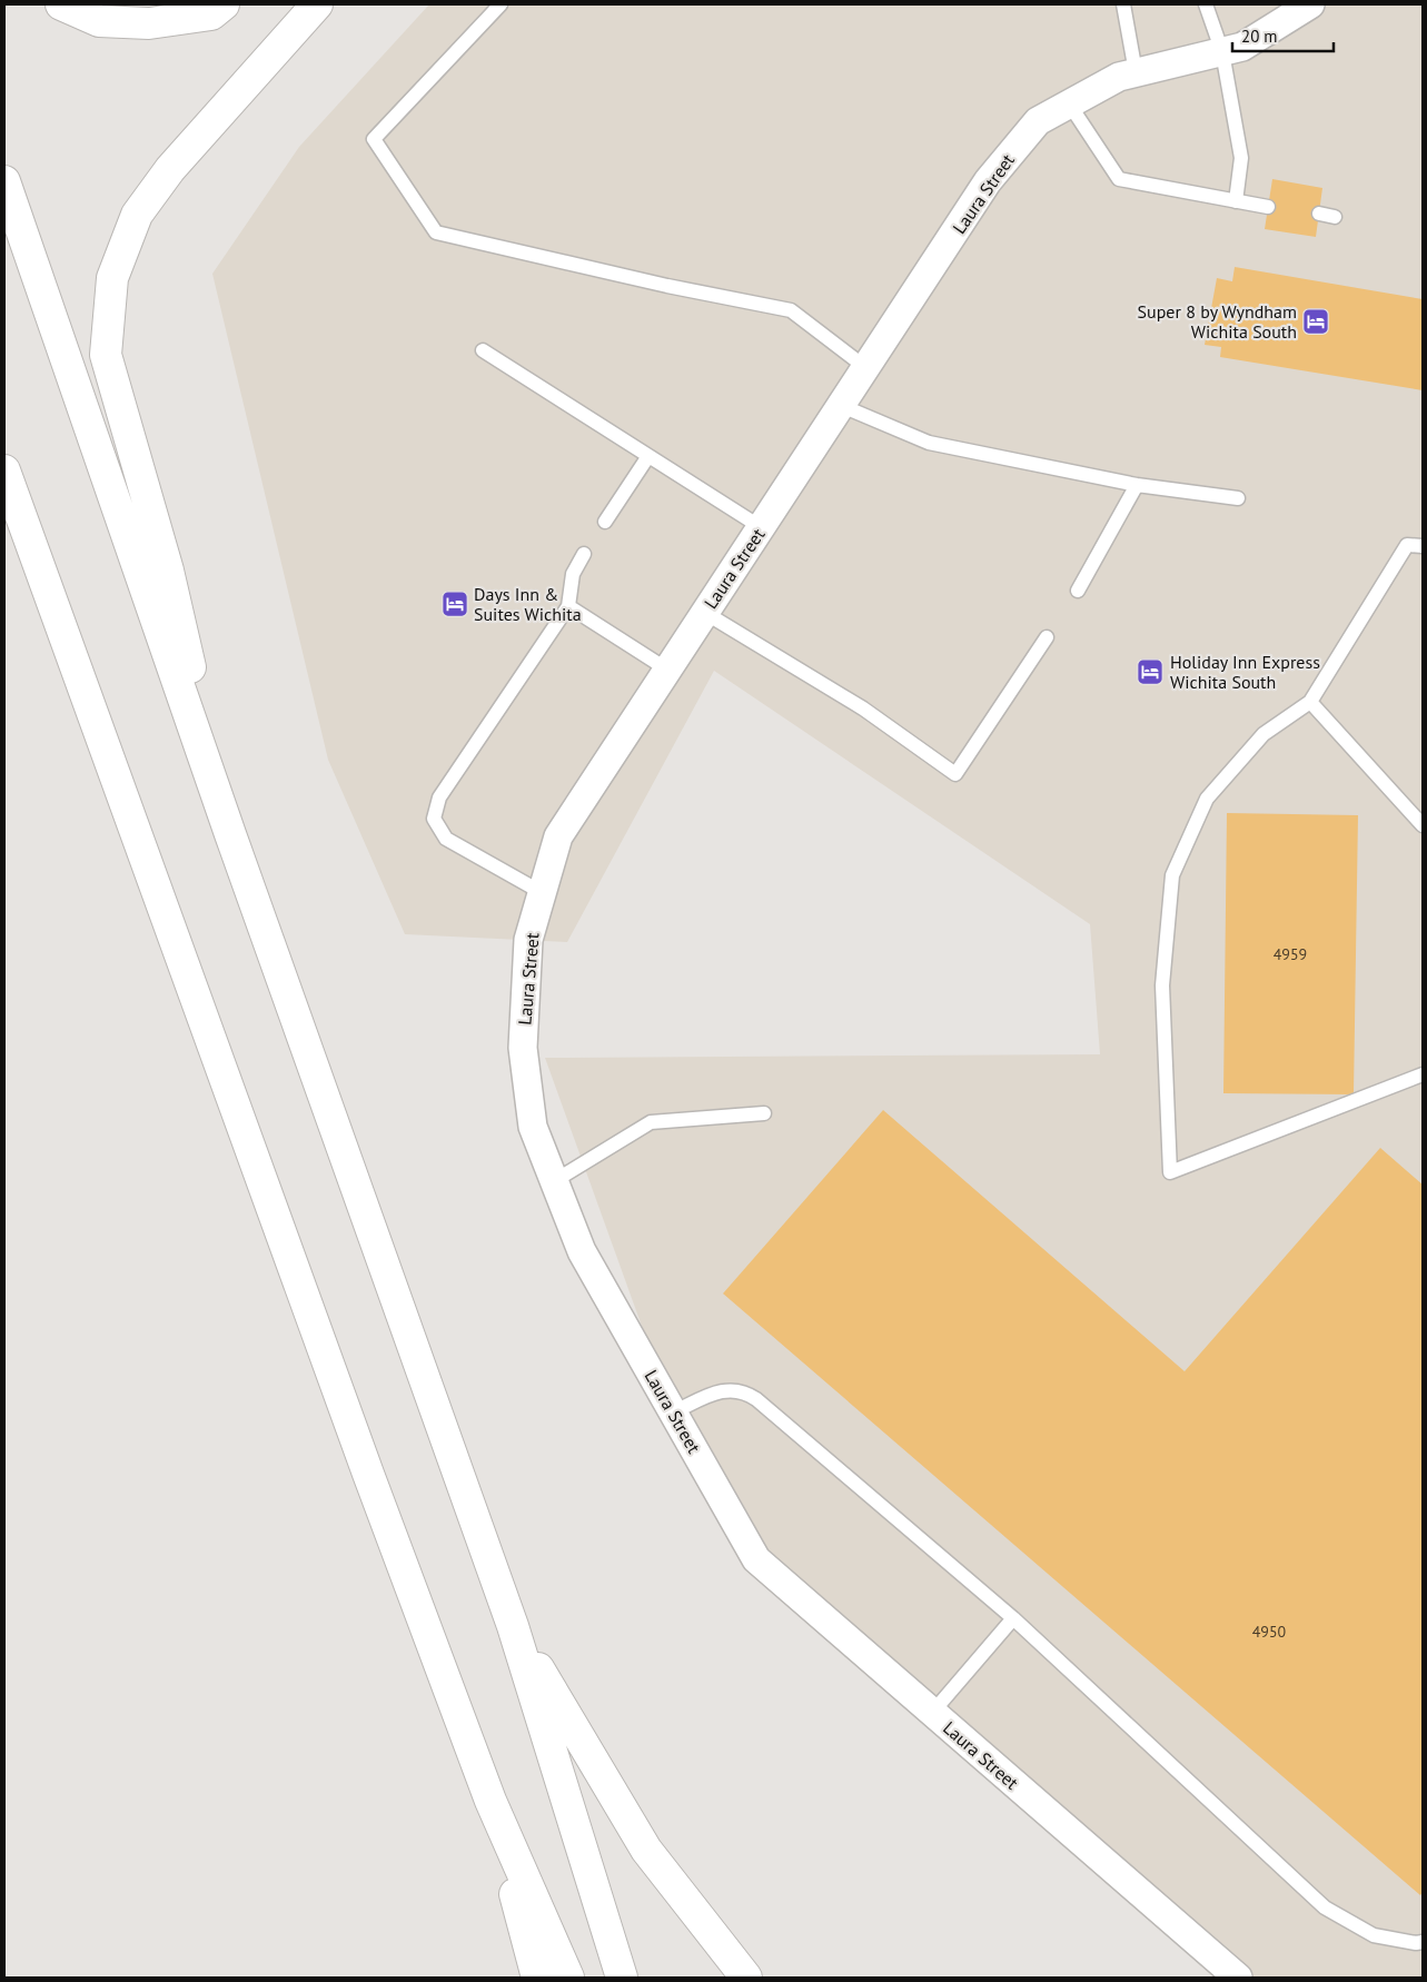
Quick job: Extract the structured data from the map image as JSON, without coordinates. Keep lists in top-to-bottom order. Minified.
{"streets":{"street":["Laura Street"]},"places":{"hotel":["Super 8 by Wyndham Wichita South","Days Inn & Suites Wichita","Holiday Inn Express Wichita South"]},"house_numbers":["4959","4950"],"scale_bar":"20 m"}
